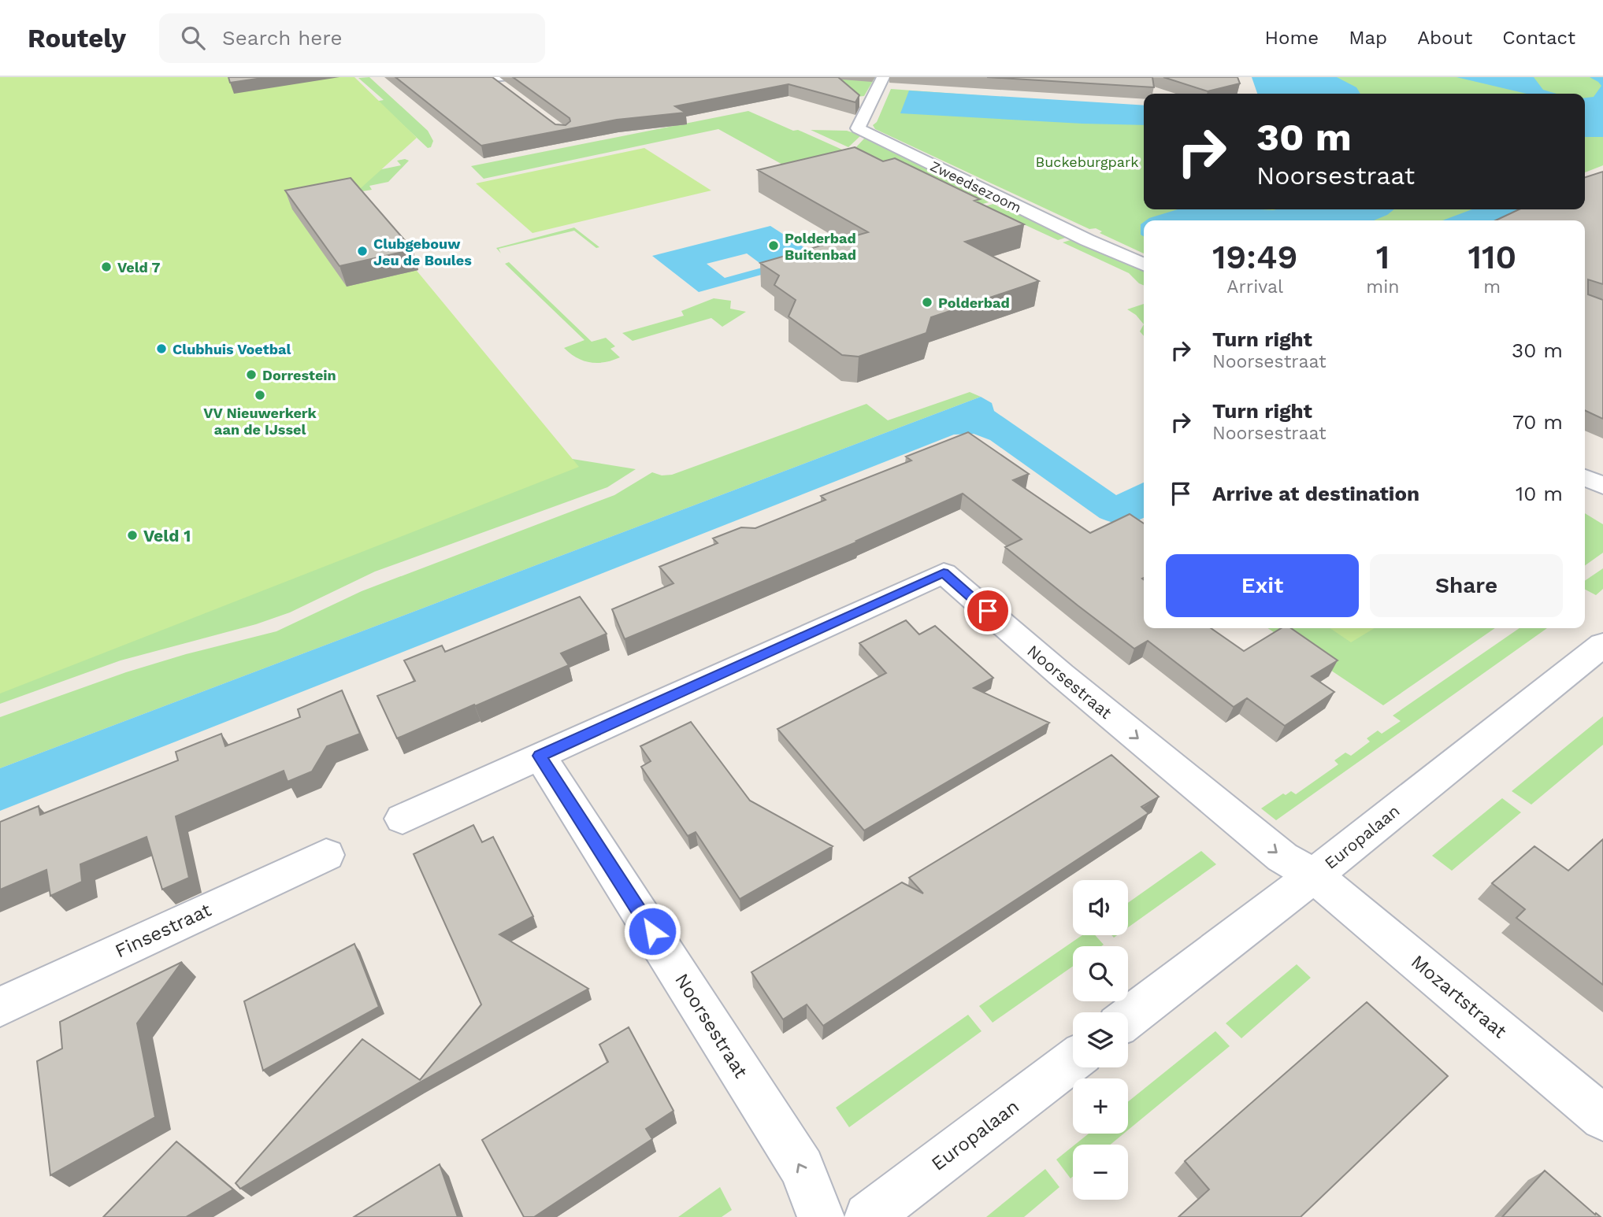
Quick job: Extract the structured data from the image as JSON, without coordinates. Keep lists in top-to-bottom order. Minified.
{"streets":{"street":["Zweedsezoom","Noorsestraat","Europalaan","Finsestraat","Mozartstraat"]},"crossings":[["Noorsestraat","Europalaan"],["Noorsestraat","Mozartstraat"],["Europalaan","Mozartstraat"]],"parks":["Buckeburgpark"],"places":["Polderbad Buitenbad","Clubgebouw Jeu de Boules","Veld 7","Polderbad","Clubhuis Voetbal","Dorrestein","VV Nieuwerkerk aan de IJssel","Veld 1"],"page":{"header":"Routely","search":"Search here","nav":["Home","Map","About","Contact"],"turn":["30 m","Noorsestraat"],"eta":["19:49","Arrival","1","min","110","m"],"list":[{"name":"Turn right","note":"Noorsestraat","value":"30 m"},{"name":"Turn right","note":"Noorsestraat","value":"70 m"},{"name":"Arrive at destination","value":"10 m"}],"buttons":["Exit","Share"],"map_buttons":["+","−"]}}
